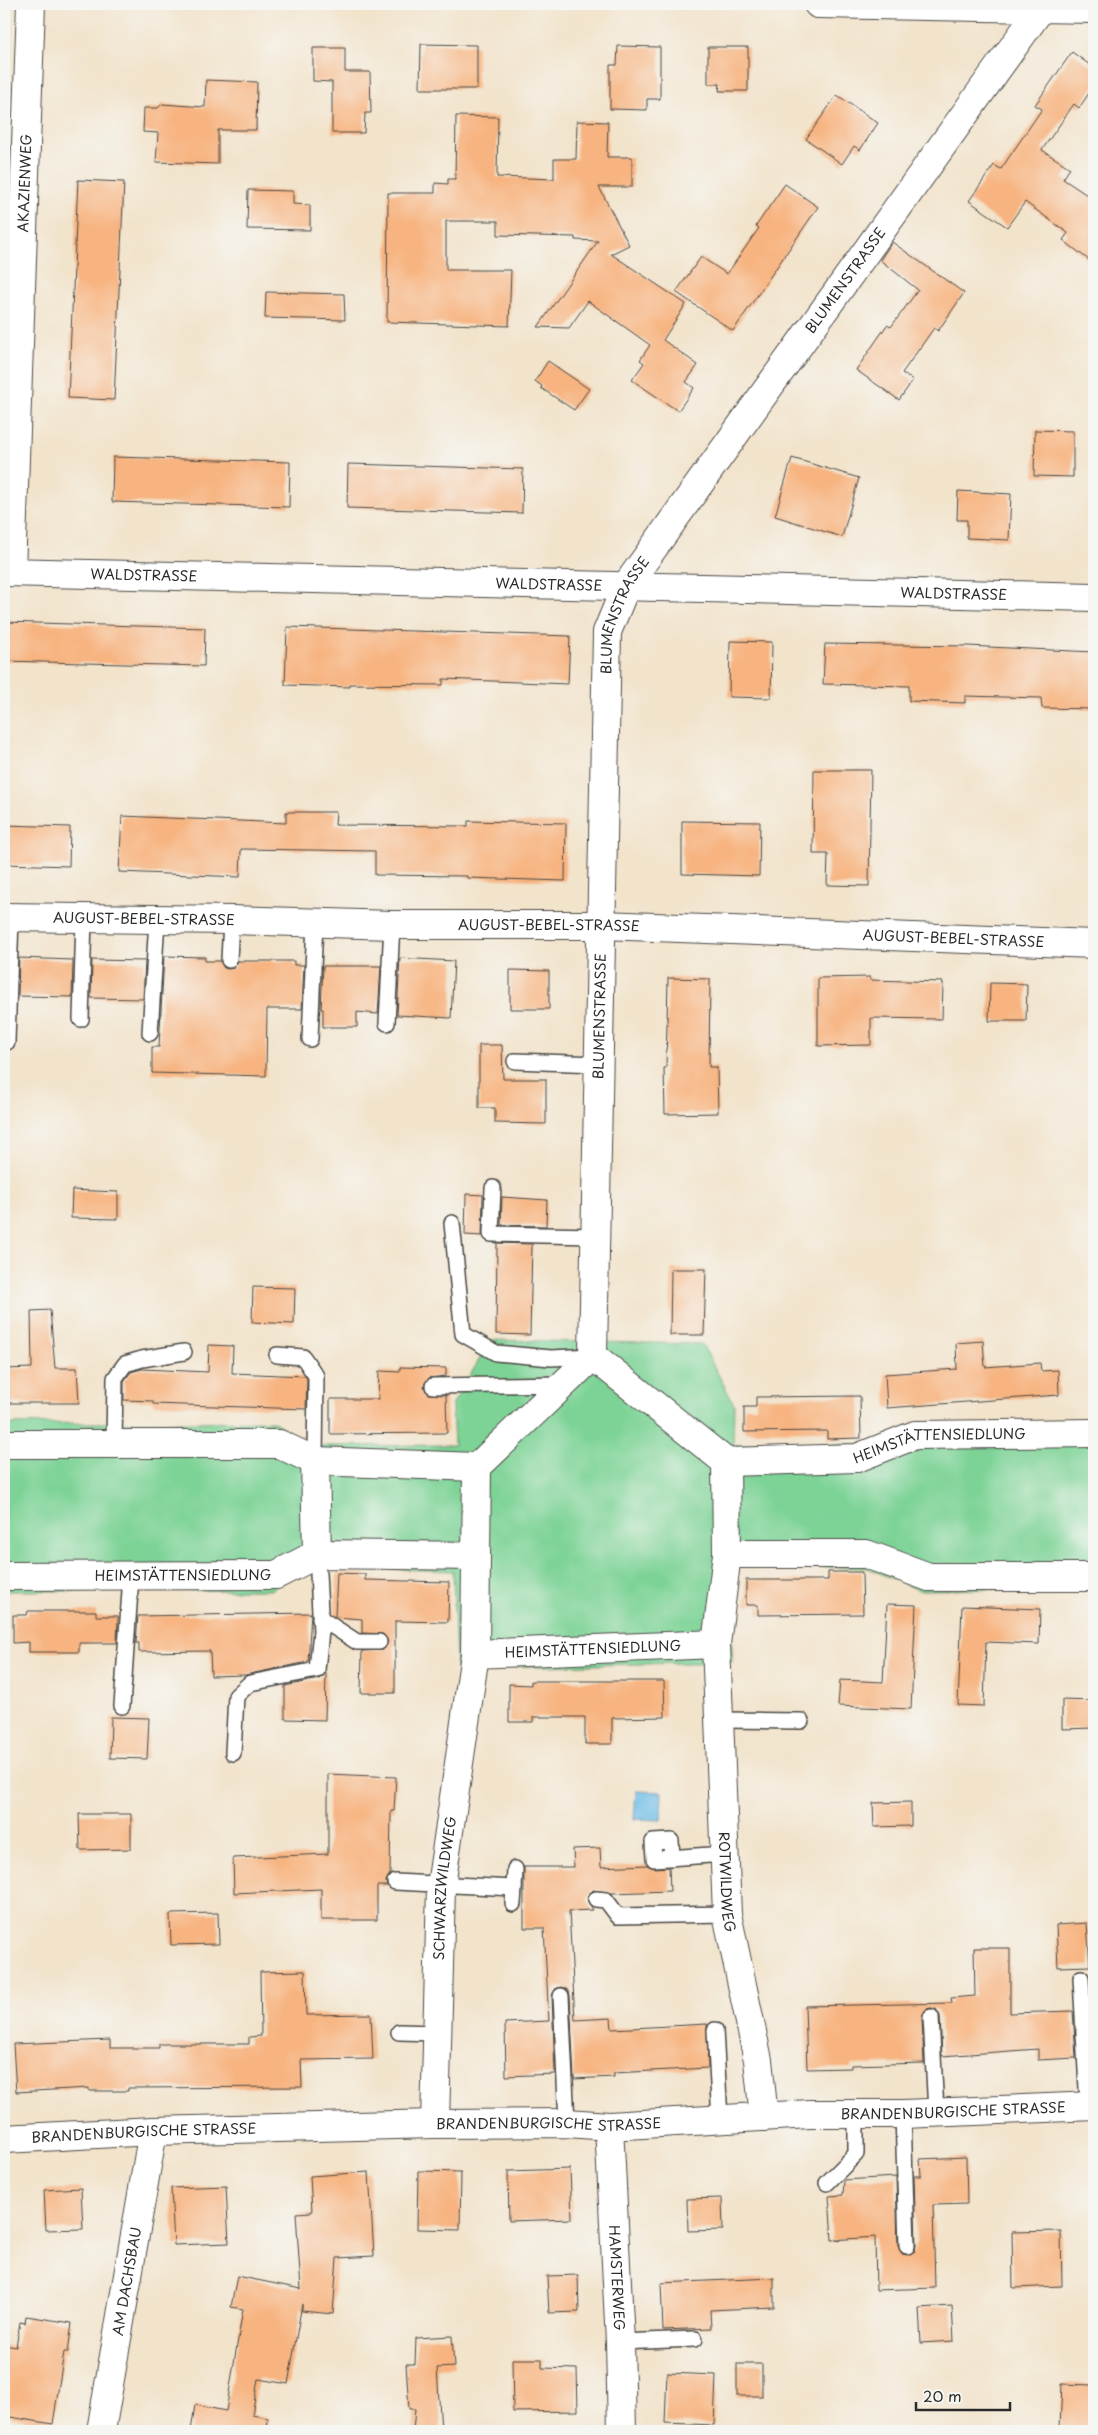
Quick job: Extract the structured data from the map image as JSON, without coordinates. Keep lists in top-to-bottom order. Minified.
{"streets":{"street":["AKAZIENWEG","BLUMENSTRASSE","WALDSTRASSE","AUGUST-BEBEL-STRASSE","HEIMSTÄTTENSIEDLUNG","ROTWILDWEG","SCHWARZWILDWEG","BRANDENBURGISCHE STRASSE","HAMSTERWEG","AM DACHSBAU"]},"crossings":[["AKAZIENWEG","WALDSTRASSE"],["BLUMENSTRASSE","WALDSTRASSE"],["BLUMENSTRASSE","AUGUST-BEBEL-STRASSE"],["HEIMSTÄTTENSIEDLUNG","ROTWILDWEG"],["HEIMSTÄTTENSIEDLUNG","SCHWARZWILDWEG"],["ROTWILDWEG","BRANDENBURGISCHE STRASSE"],["SCHWARZWILDWEG","BRANDENBURGISCHE STRASSE"],["BRANDENBURGISCHE STRASSE","HAMSTERWEG"],["BRANDENBURGISCHE STRASSE","AM DACHSBAU"]],"scale_bar":"20 m"}
